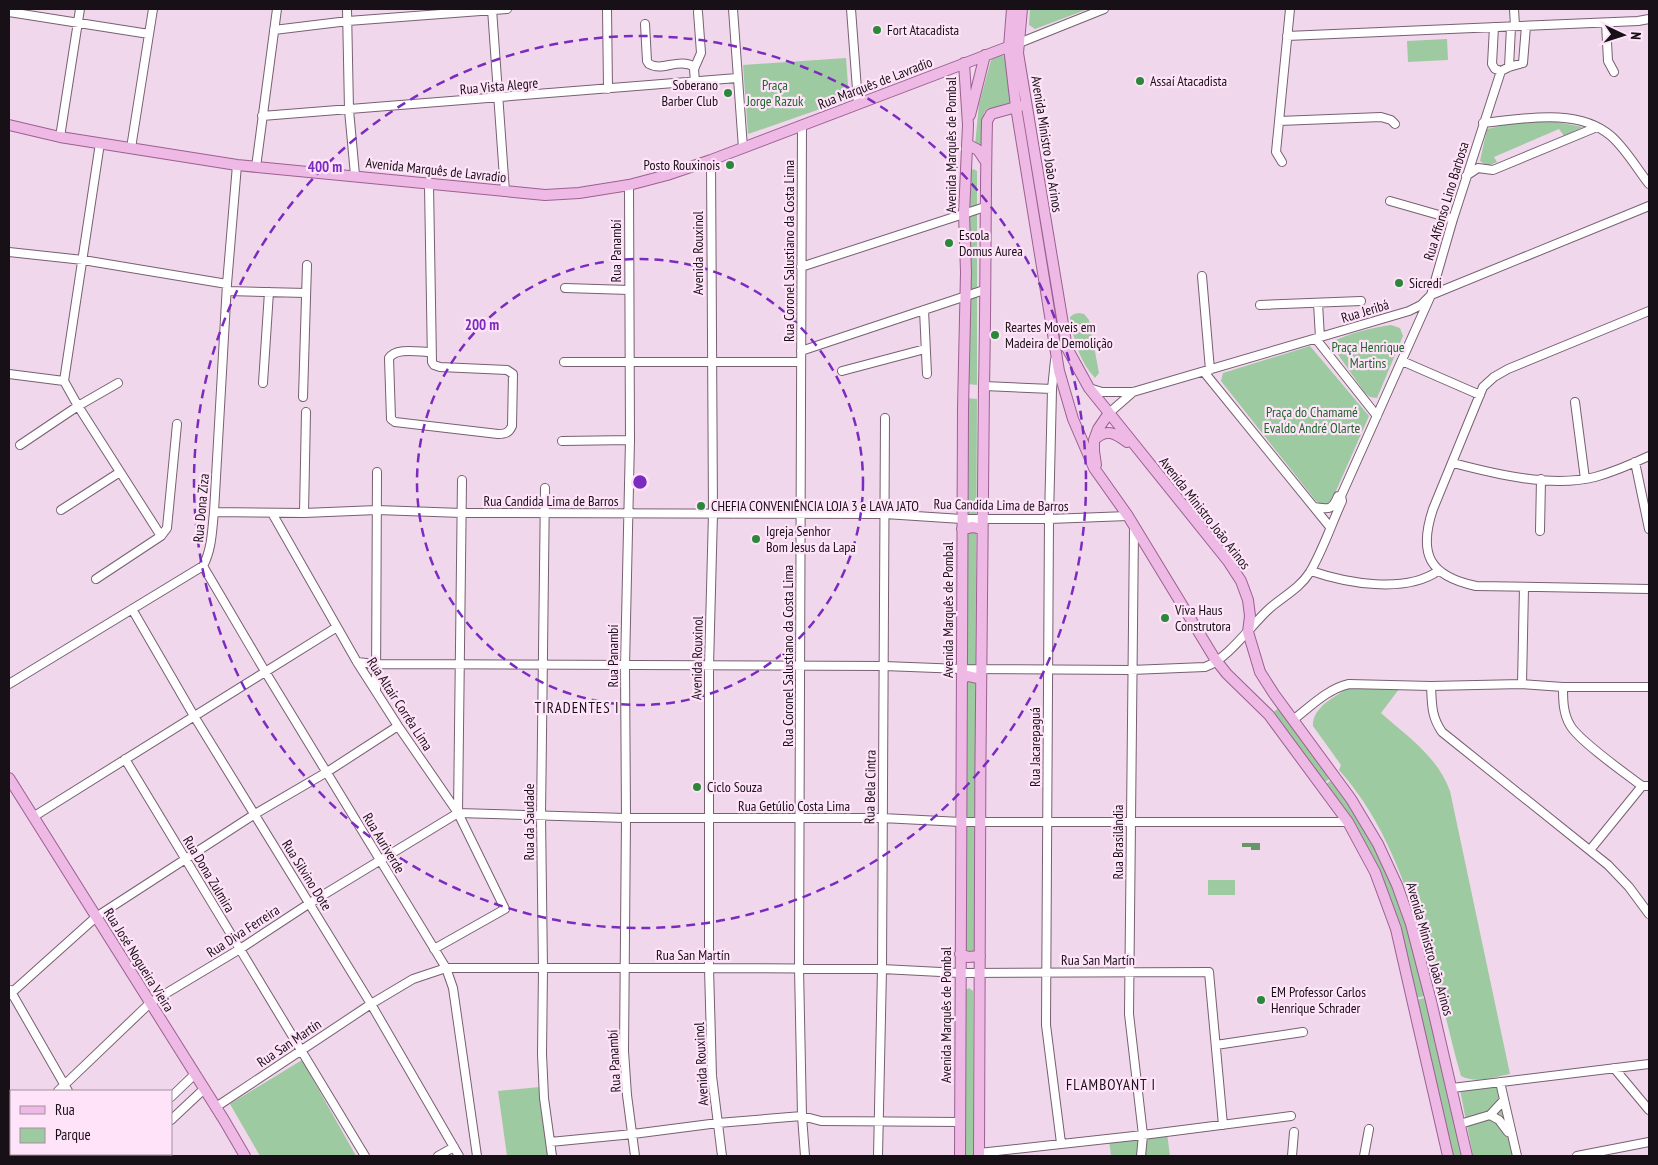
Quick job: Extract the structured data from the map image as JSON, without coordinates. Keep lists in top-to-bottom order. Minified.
{"streets":{"main road":["Rua Marquês de Lavradio","Avenida Ministro João Arinos","Avenida Marquês de Pombal","Avenida Marquês de Lavradio","Rua José Nogueira Vieira"],"street":["Rua Vista Alegre","Rua Affonso Lino Barbosa","Rua Panambí","Rua Coronel Salustiano da Costa Lima","Avenida Rouxinol","Rua Jeribá","Rua Candida Lima de Barros","Rua Dona Ziza","Rua Altair Corrêa Lima","Rua Jacarepaguá","Rua Bela Cintra","Rua Getúlio Costa Lima","Rua da Saudade","Rua Brasilândia","Rua Auriverde","Rua Dona Zulmira","Rua Silvino Dote","Rua Diva Ferreira","Rua San Martín"]},"crossings":[["Rua Marquês de Lavradio","Avenida Marquês de Pombal"],["Rua Marquês de Lavradio","Avenida Marquês de Lavradio"],["Rua Marquês de Lavradio","Rua Coronel Salustiano da Costa Lima"],["Rua Marquês de Lavradio","Avenida Rouxinol"],["Avenida Ministro João Arinos","Rua Affonso Lino Barbosa"],["Avenida Ministro João Arinos","Rua Candida Lima de Barros"],["Avenida Ministro João Arinos","Rua Jacarepaguá"],["Avenida Ministro João Arinos","Rua Brasilândia"],["Avenida Marquês de Pombal","Rua Candida Lima de Barros"],["Avenida Marquês de Pombal","Rua Getúlio Costa Lima"],["Avenida Marquês de Pombal","Rua San Martín"],["Avenida Marquês de Lavradio","Rua Panambí"],["Avenida Marquês de Lavradio","Avenida Rouxinol"],["Avenida Marquês de Lavradio","Rua Dona Ziza"],["Rua Affonso Lino Barbosa","Rua Jeribá"],["Rua Panambí","Rua Candida Lima de Barros"],["Rua Panambí","Rua Getúlio Costa Lima"],["Rua Panambí","Rua San Martín"],["Rua Coronel Salustiano da Costa Lima","Rua Candida Lima de Barros"],["Rua Coronel Salustiano da Costa Lima","Rua Getúlio Costa Lima"],["Rua Coronel Salustiano da Costa Lima","Rua San Martín"],["Avenida Rouxinol","Rua Candida Lima de Barros"],["Avenida Rouxinol","Rua Getúlio Costa Lima"],["Avenida Rouxinol","Rua San Martín"],["Rua Candida Lima de Barros","Rua Dona Ziza"],["Rua Candida Lima de Barros","Rua Altair Corrêa Lima"],["Rua Candida Lima de Barros","Rua Jacarepaguá"],["Rua Candida Lima de Barros","Rua Bela Cintra"],["Rua Candida Lima de Barros","Rua da Saudade"],["Rua Dona Ziza","Rua Auriverde"],["Rua Altair Corrêa Lima","Rua Getúlio Costa Lima"],["Rua Altair Corrêa Lima","Rua Auriverde"],["Rua Altair Corrêa Lima","Rua Diva Ferreira"],["Rua Jacarepaguá","Rua San Martín"],["Rua Bela Cintra","Rua Getúlio Costa Lima"],["Rua Bela Cintra","Rua San Martín"],["Rua Getúlio Costa Lima","Rua da Saudade"],["Rua Getúlio Costa Lima","Rua Diva Ferreira"],["Rua da Saudade","Rua San Martín"],["Rua Brasilândia","Rua San Martín"],["Rua Auriverde","Rua Diva Ferreira"],["Rua Auriverde","Rua San Martín"],["Rua Dona Zulmira","Rua Diva Ferreira"],["Rua Dona Zulmira","Rua San Martín"],["Rua Silvino Dote","Rua Diva Ferreira"],["Rua Silvino Dote","Rua San Martín"],["Rua Diva Ferreira","Rua José Nogueira Vieira"],["Rua San Martín","Rua José Nogueira Vieira"]],"districts":["TIRADENTES I","FLAMBOYANT I"],"parks":["Praça Jorge Razuk","Praça Henrique Martins","Praça do Chamamé Evaldo André Olarte"],"places":["Fort Atacadista","Assaí Atacadista","Soberano Barber Club","Posto Rouxinois","Escola Domus Aurea","Sicredi","Reartes Moveis em Madeira de Demolição","CHEFIA CONVENIÊNCIA LOJA 3 e LAVA JATO","Igreja Senhor Bom Jesus da Lapa","Viva Haus Construtora","Ciclo Souza","EM Professor Carlos Henrique Schrader"],"legend":["Rua","Parque"],"north":"right","rings":["400 m","200 m"]}
